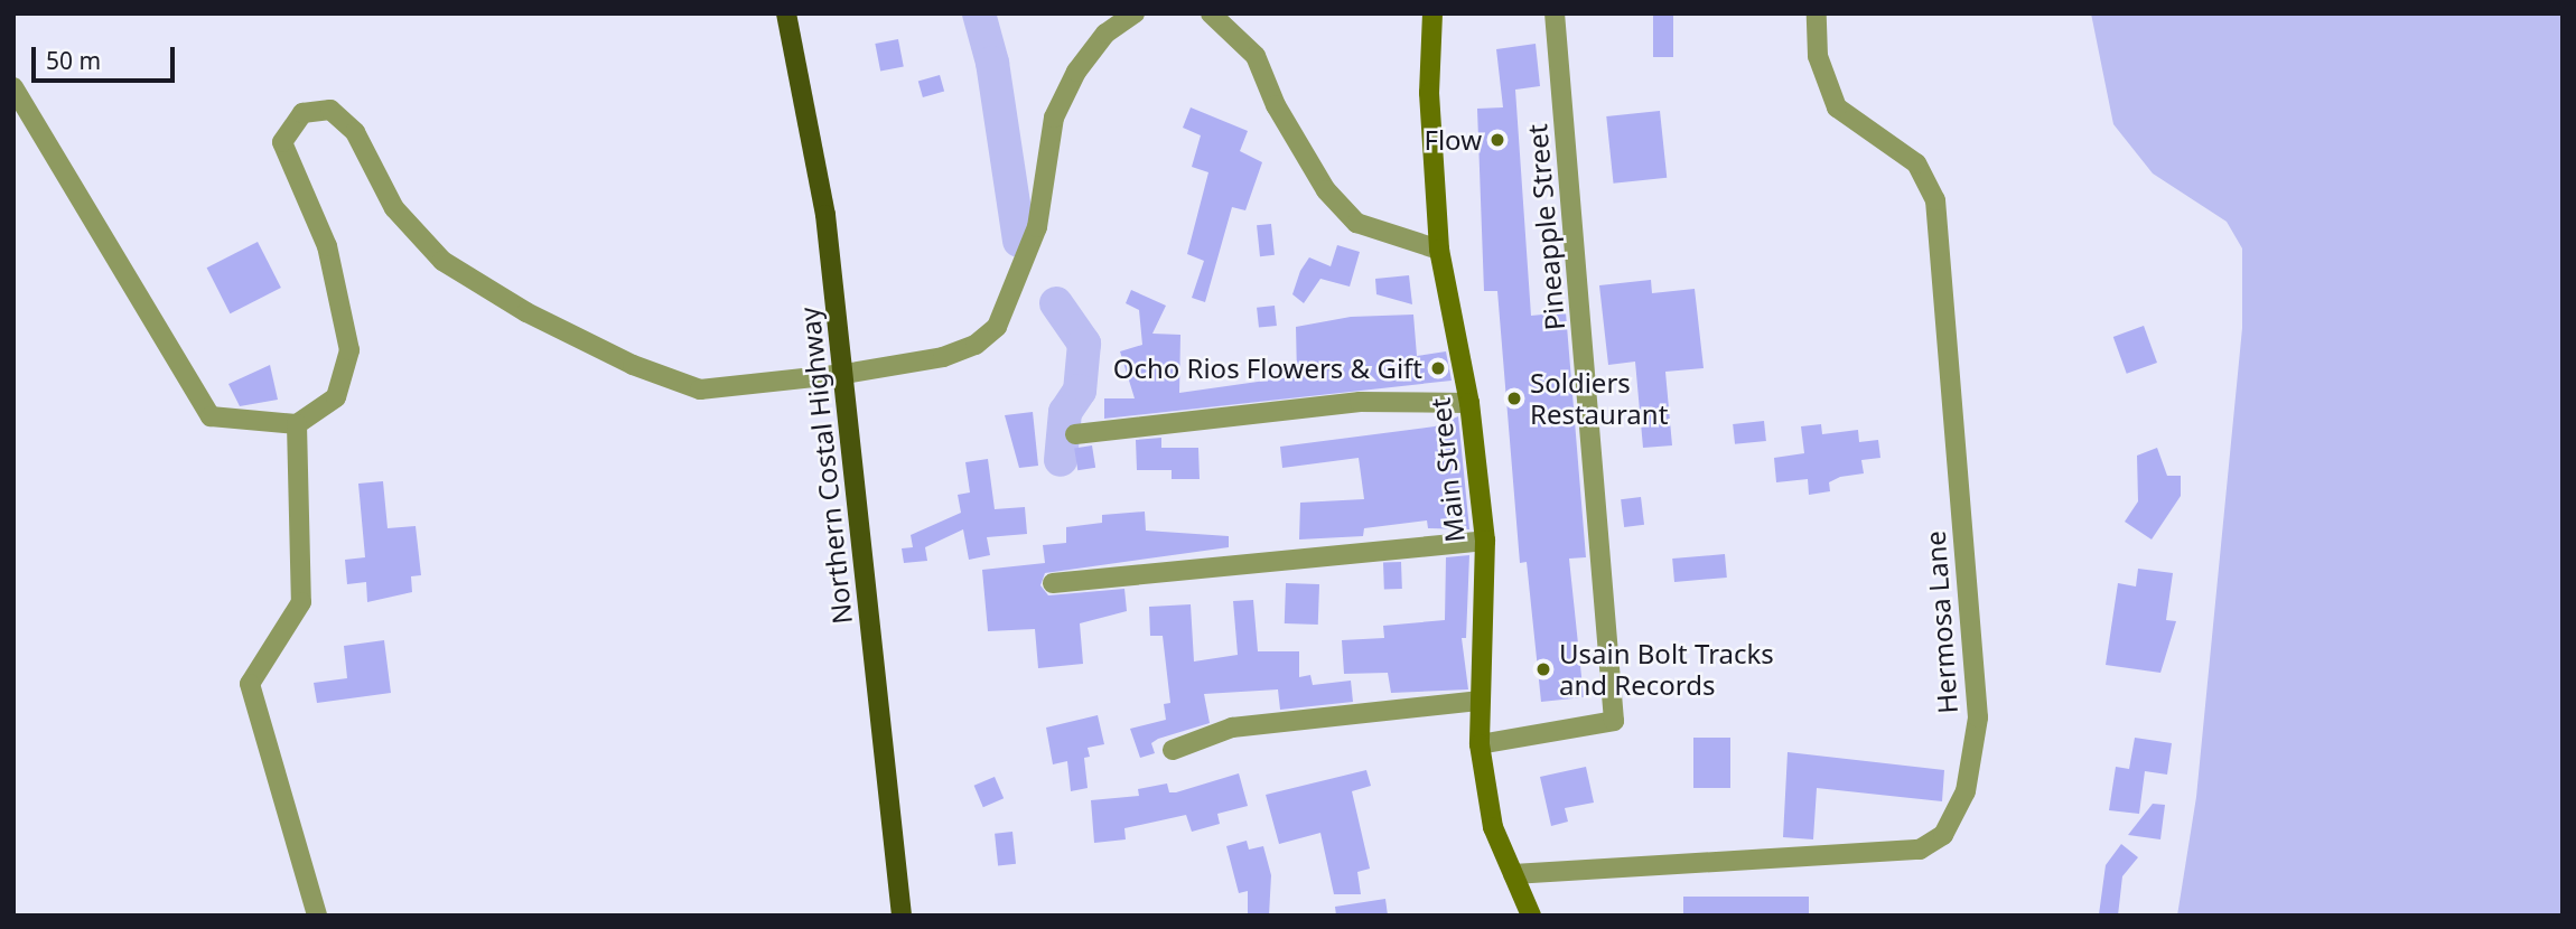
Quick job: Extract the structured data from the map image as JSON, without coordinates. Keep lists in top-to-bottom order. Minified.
{"streets":{"main road":["Northern Costal Highway"],"street":["Pineapple Street","Main Street","Hermosa Lane"]},"crossings":[["Pineapple Street","Main Street"],["Main Street","Hermosa Lane"]],"places":["Flow","Ocho Rios Flowers & Gift","Soldiers Restaurant","Usain Bolt Tracks and Records"],"scale_bar":"50 m"}
